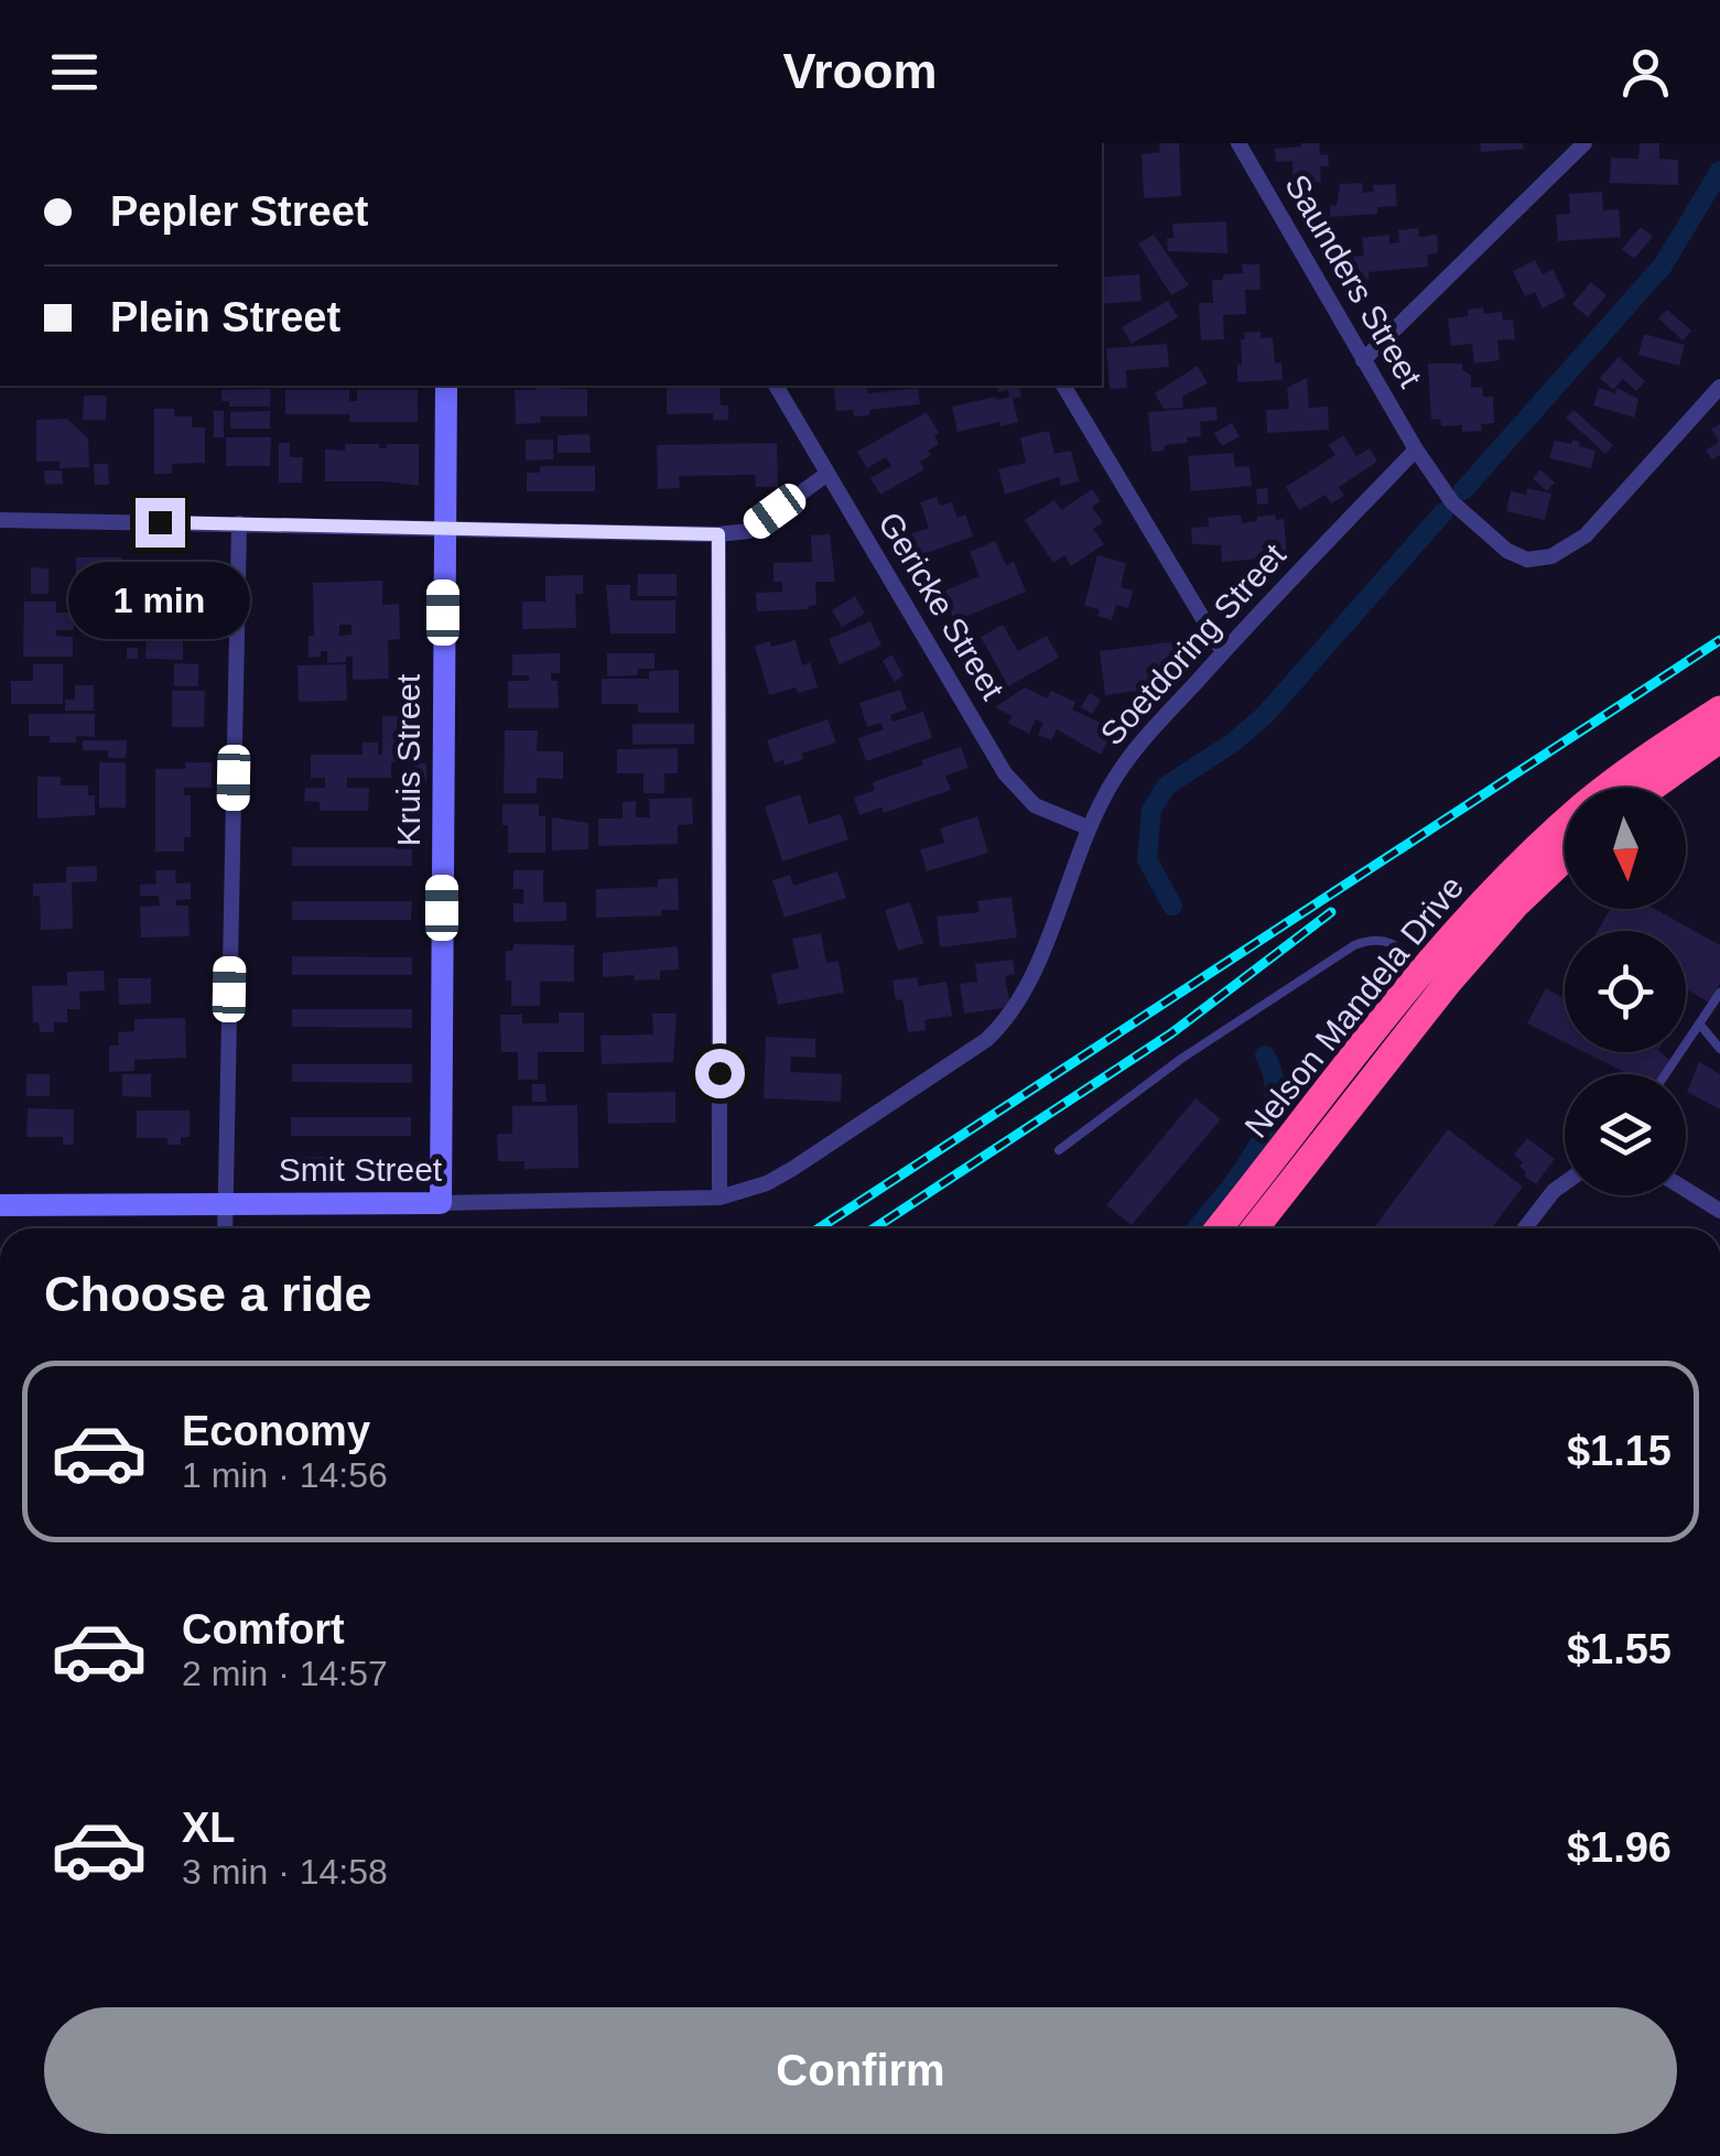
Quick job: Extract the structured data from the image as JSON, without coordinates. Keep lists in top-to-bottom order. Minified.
{"streets":{"highway":["Nelson Mandela Drive"],"street":["Saunders Street","Gericke Street","Soetdoring Street","Kruis Street","Smit Street"]},"crossings":[["Saunders Street","Soetdoring Street"],["Gericke Street","Soetdoring Street"],["Soetdoring Street","Smit Street"],["Kruis Street","Smit Street"]],"north":"bottom","page":{"header":"Vroom","banner":["Pepler Street","Plein Street"],"bubble":"1 min","heading":"Choose a ride","list":[{"name":"Economy","note":"1 min · 14:56","value":"$1.15"},{"name":"Comfort","note":"2 min · 14:57","value":"$1.55"},{"name":"XL","note":"3 min · 14:58","value":"$1.96"}],"buttons":"Confirm"}}
